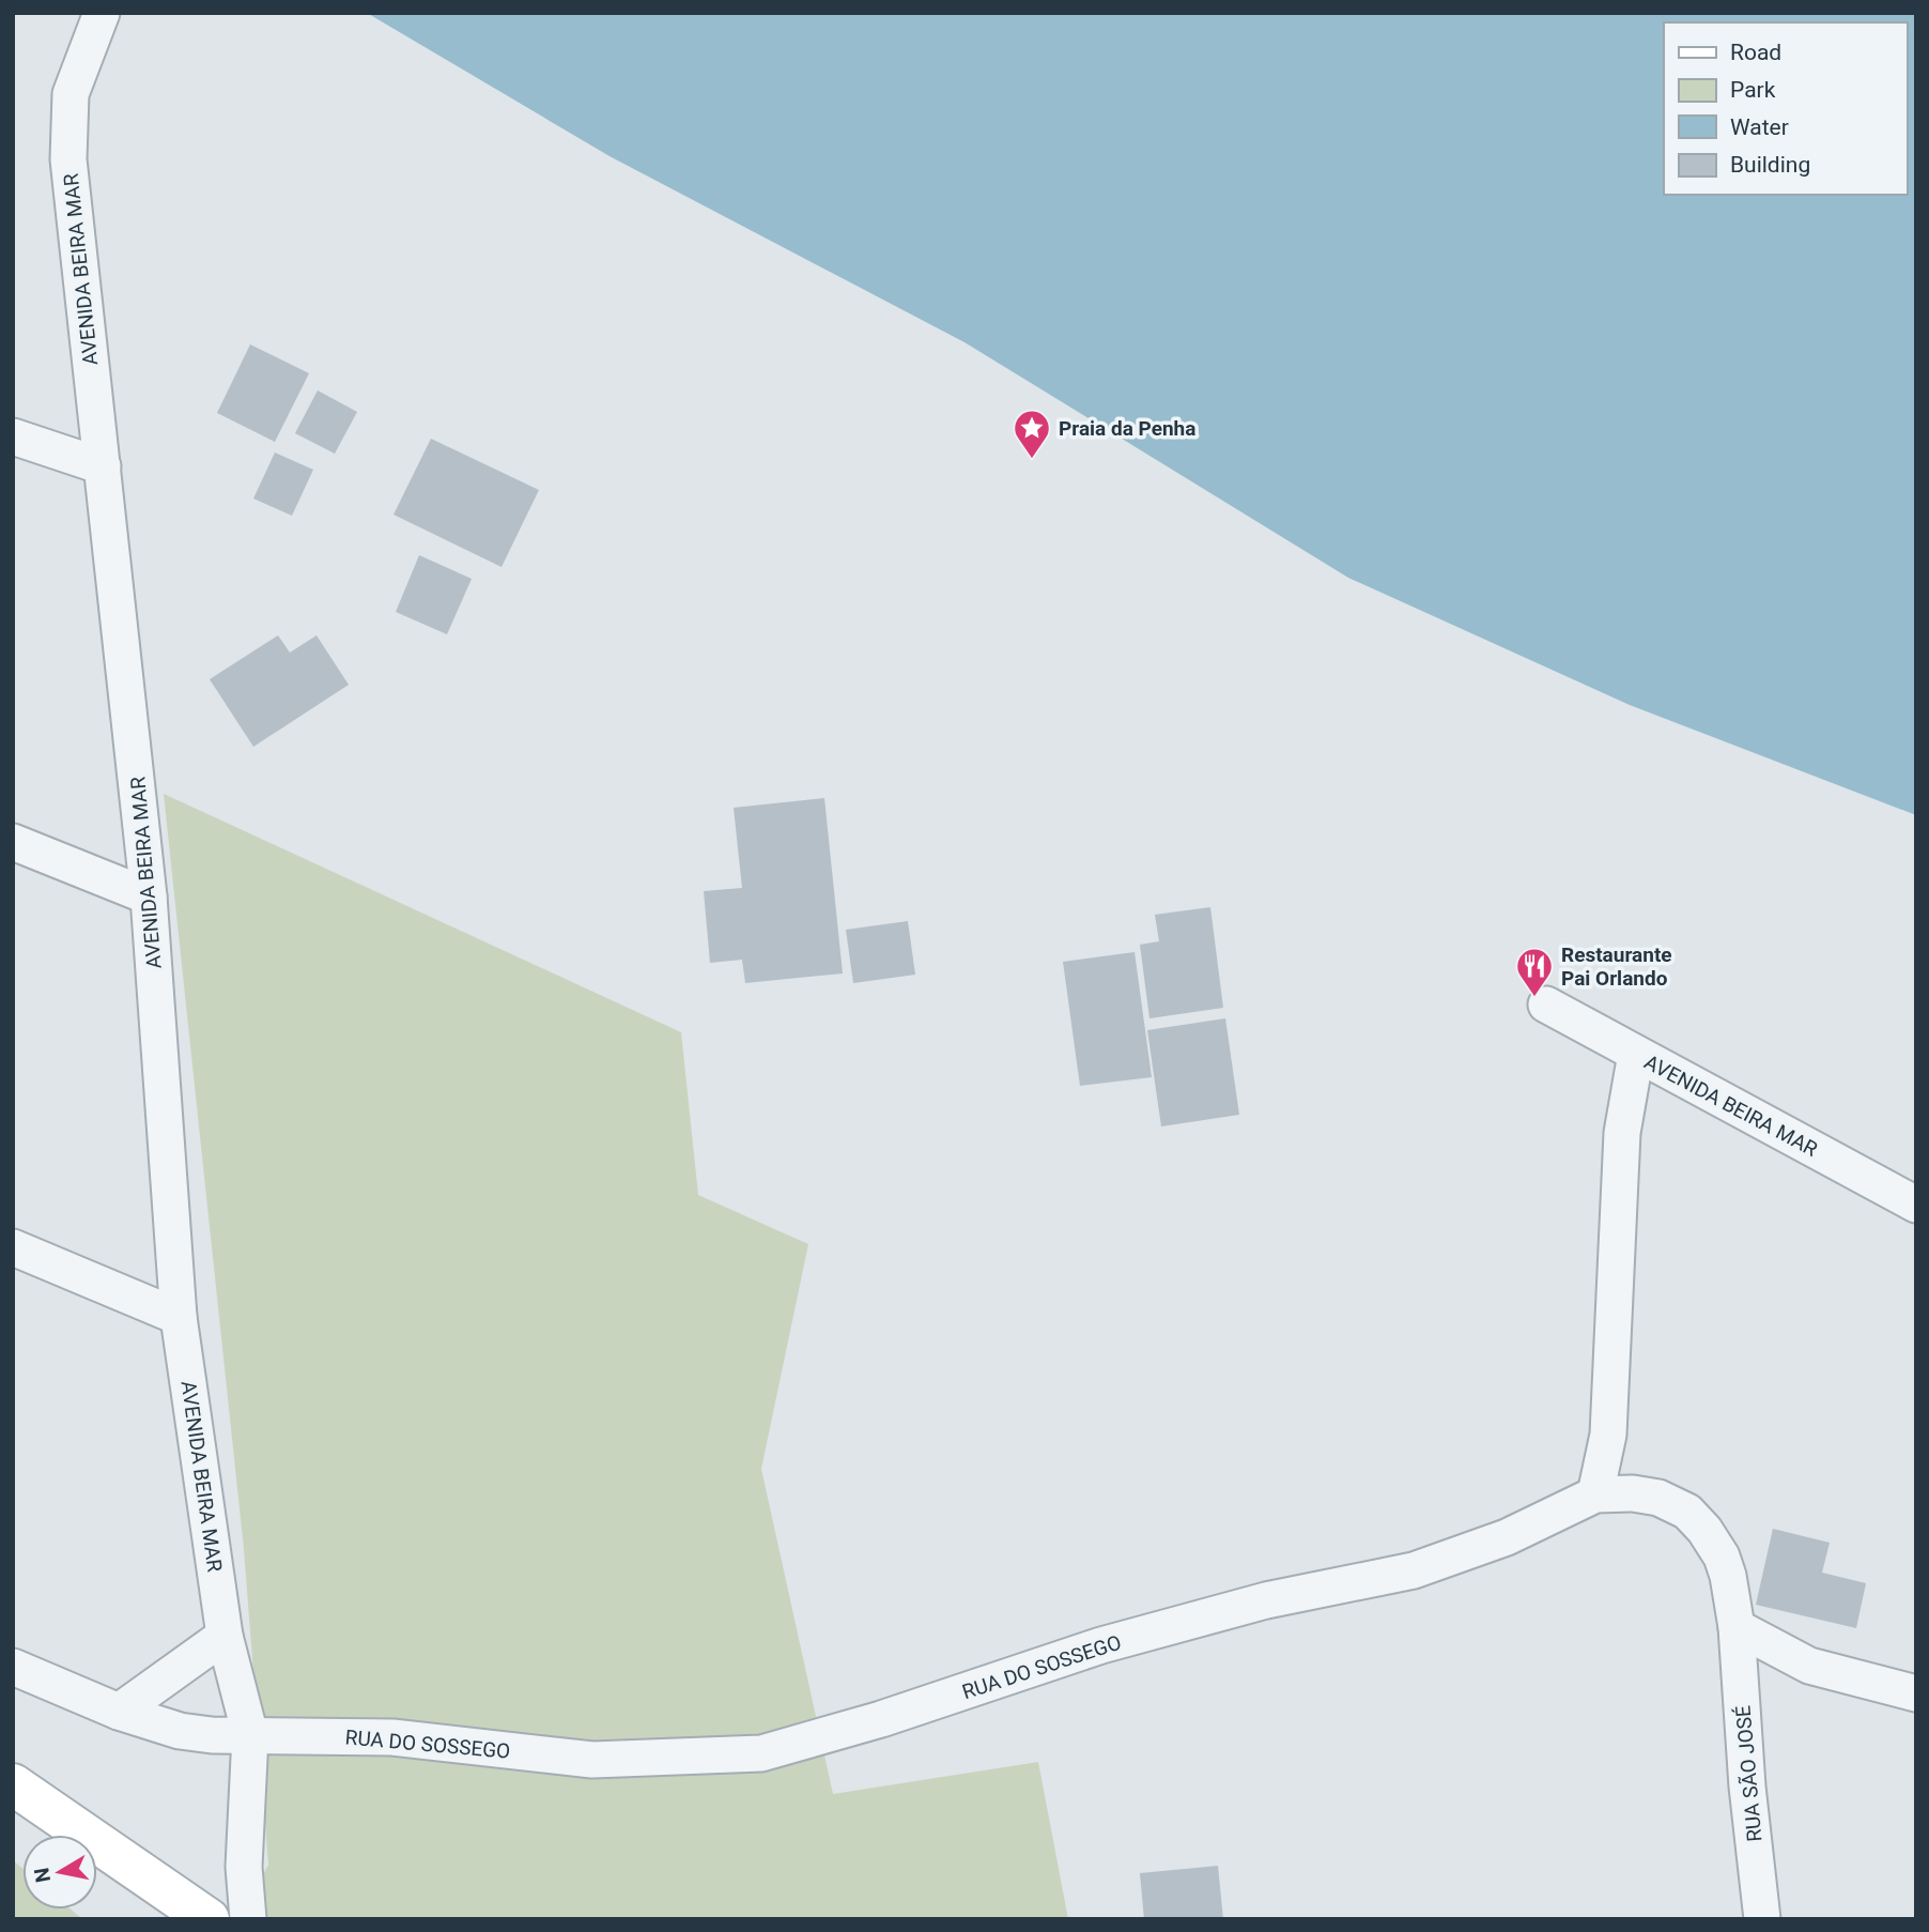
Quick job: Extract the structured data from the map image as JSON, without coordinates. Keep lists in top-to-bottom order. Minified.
{"streets":{"street":["AVENIDA BEIRA MAR","RUA DO SOSSEGO","RUA SÃO JOSÉ"]},"crossings":[["AVENIDA BEIRA MAR","RUA DO SOSSEGO"],["RUA DO SOSSEGO","RUA SÃO JOSÉ"]],"places":{"place":["Praia da Penha"],"restaurant":["Restaurante Pai Orlando"]},"legend":["Road","Park","Water","Building"],"north":"left"}
